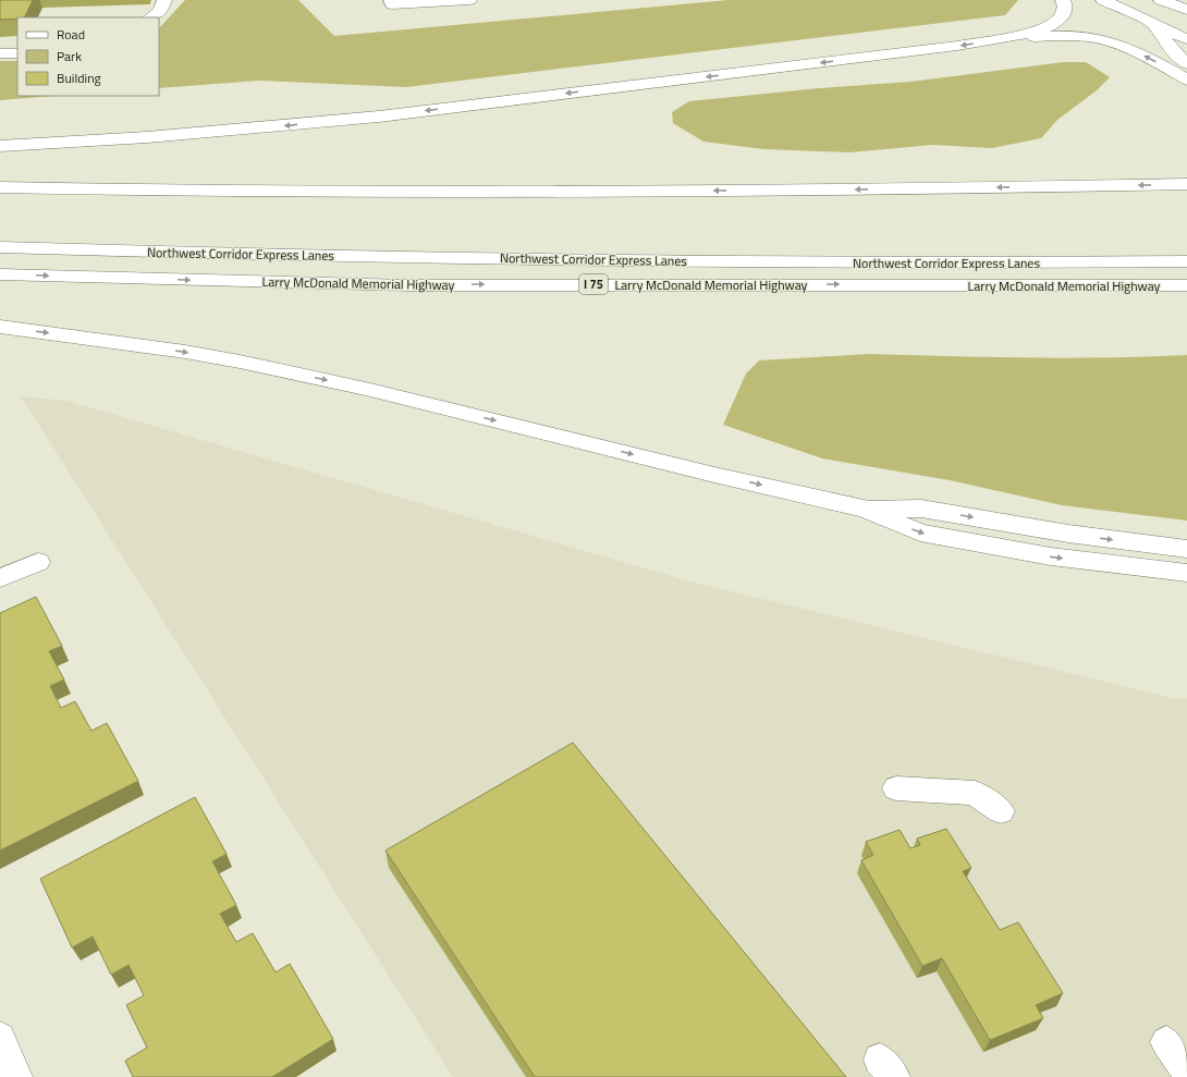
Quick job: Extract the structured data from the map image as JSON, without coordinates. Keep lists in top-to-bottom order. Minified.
{"streets":{"main road":["Northwest Corridor Express Lanes","Larry McDonald Memorial Highway","I 75"]},"legend":["Road","Park","Building"]}
